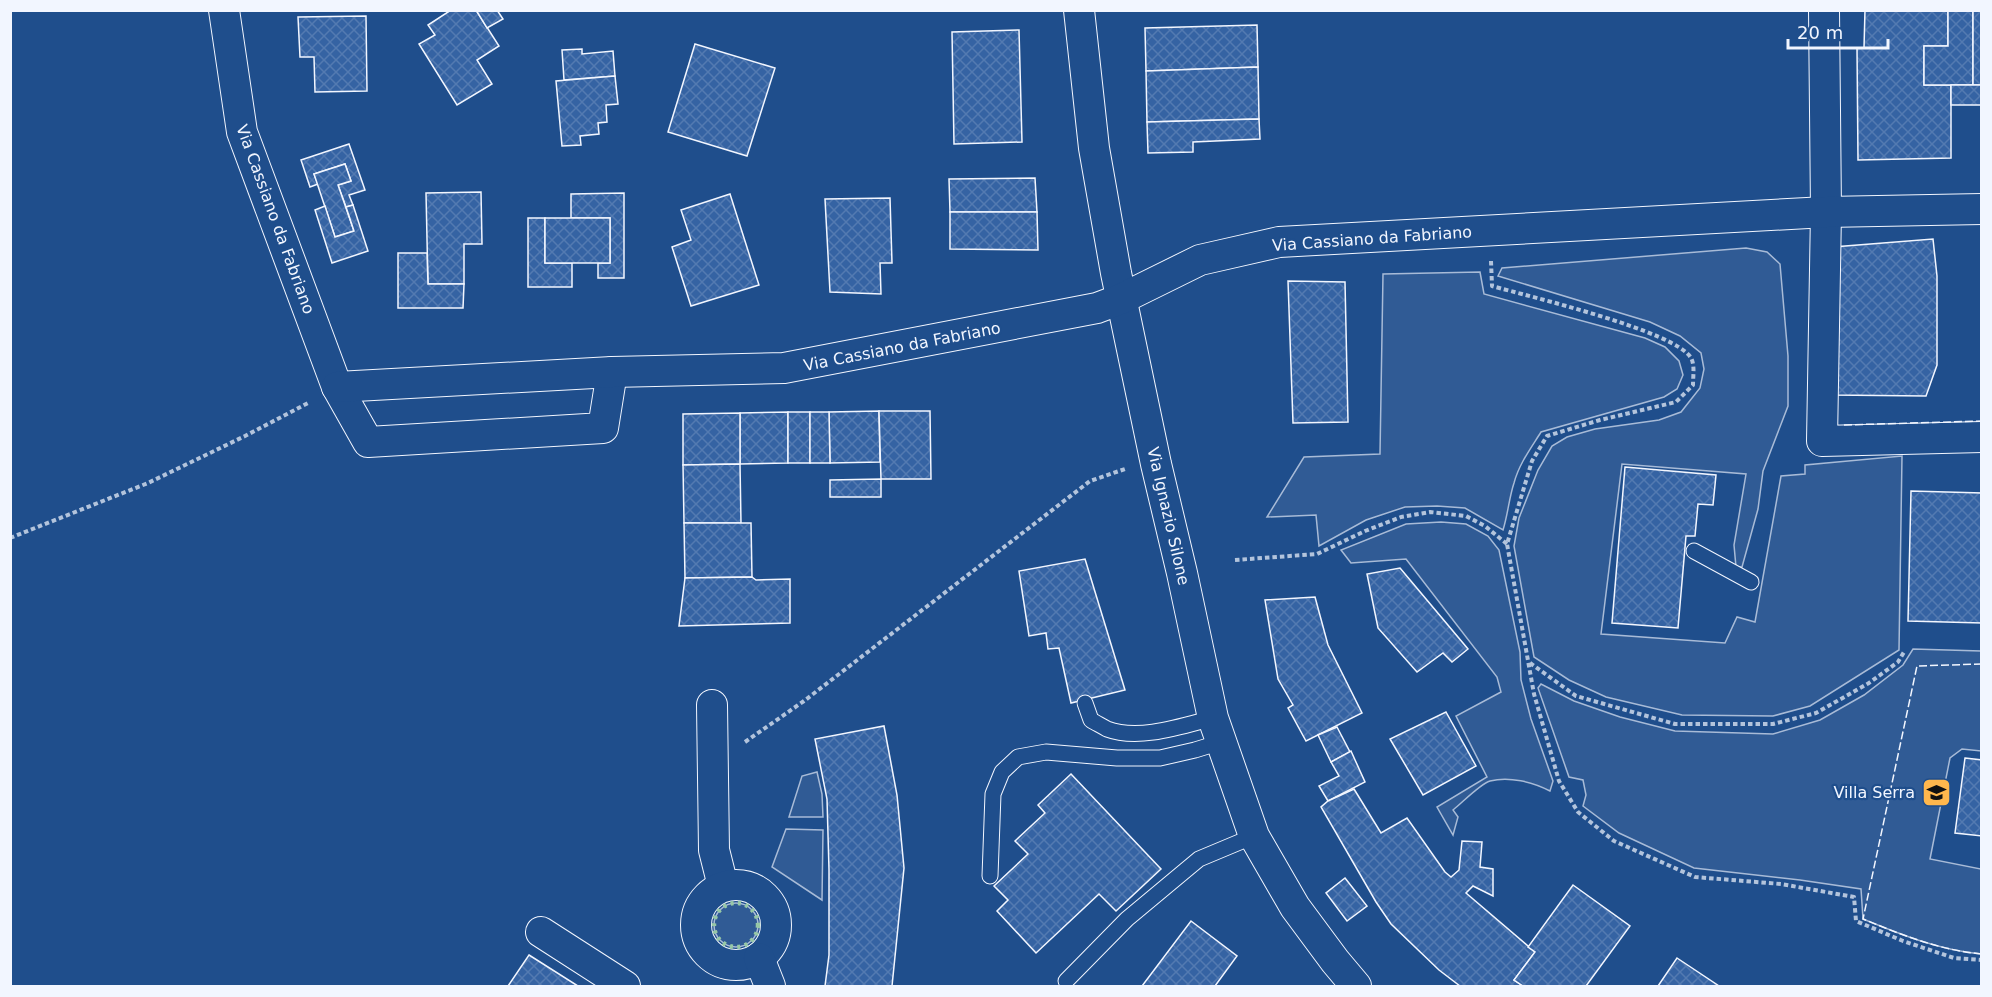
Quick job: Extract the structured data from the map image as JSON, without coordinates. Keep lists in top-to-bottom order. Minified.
{"streets":{"street":["Via Cassiano da Fabriano","Via Ignazio Silone"]},"crossings":[["Via Cassiano da Fabriano","Via Ignazio Silone"]],"places":{"school or university":["Villa Serra"]},"scale_bar":"20 m"}
